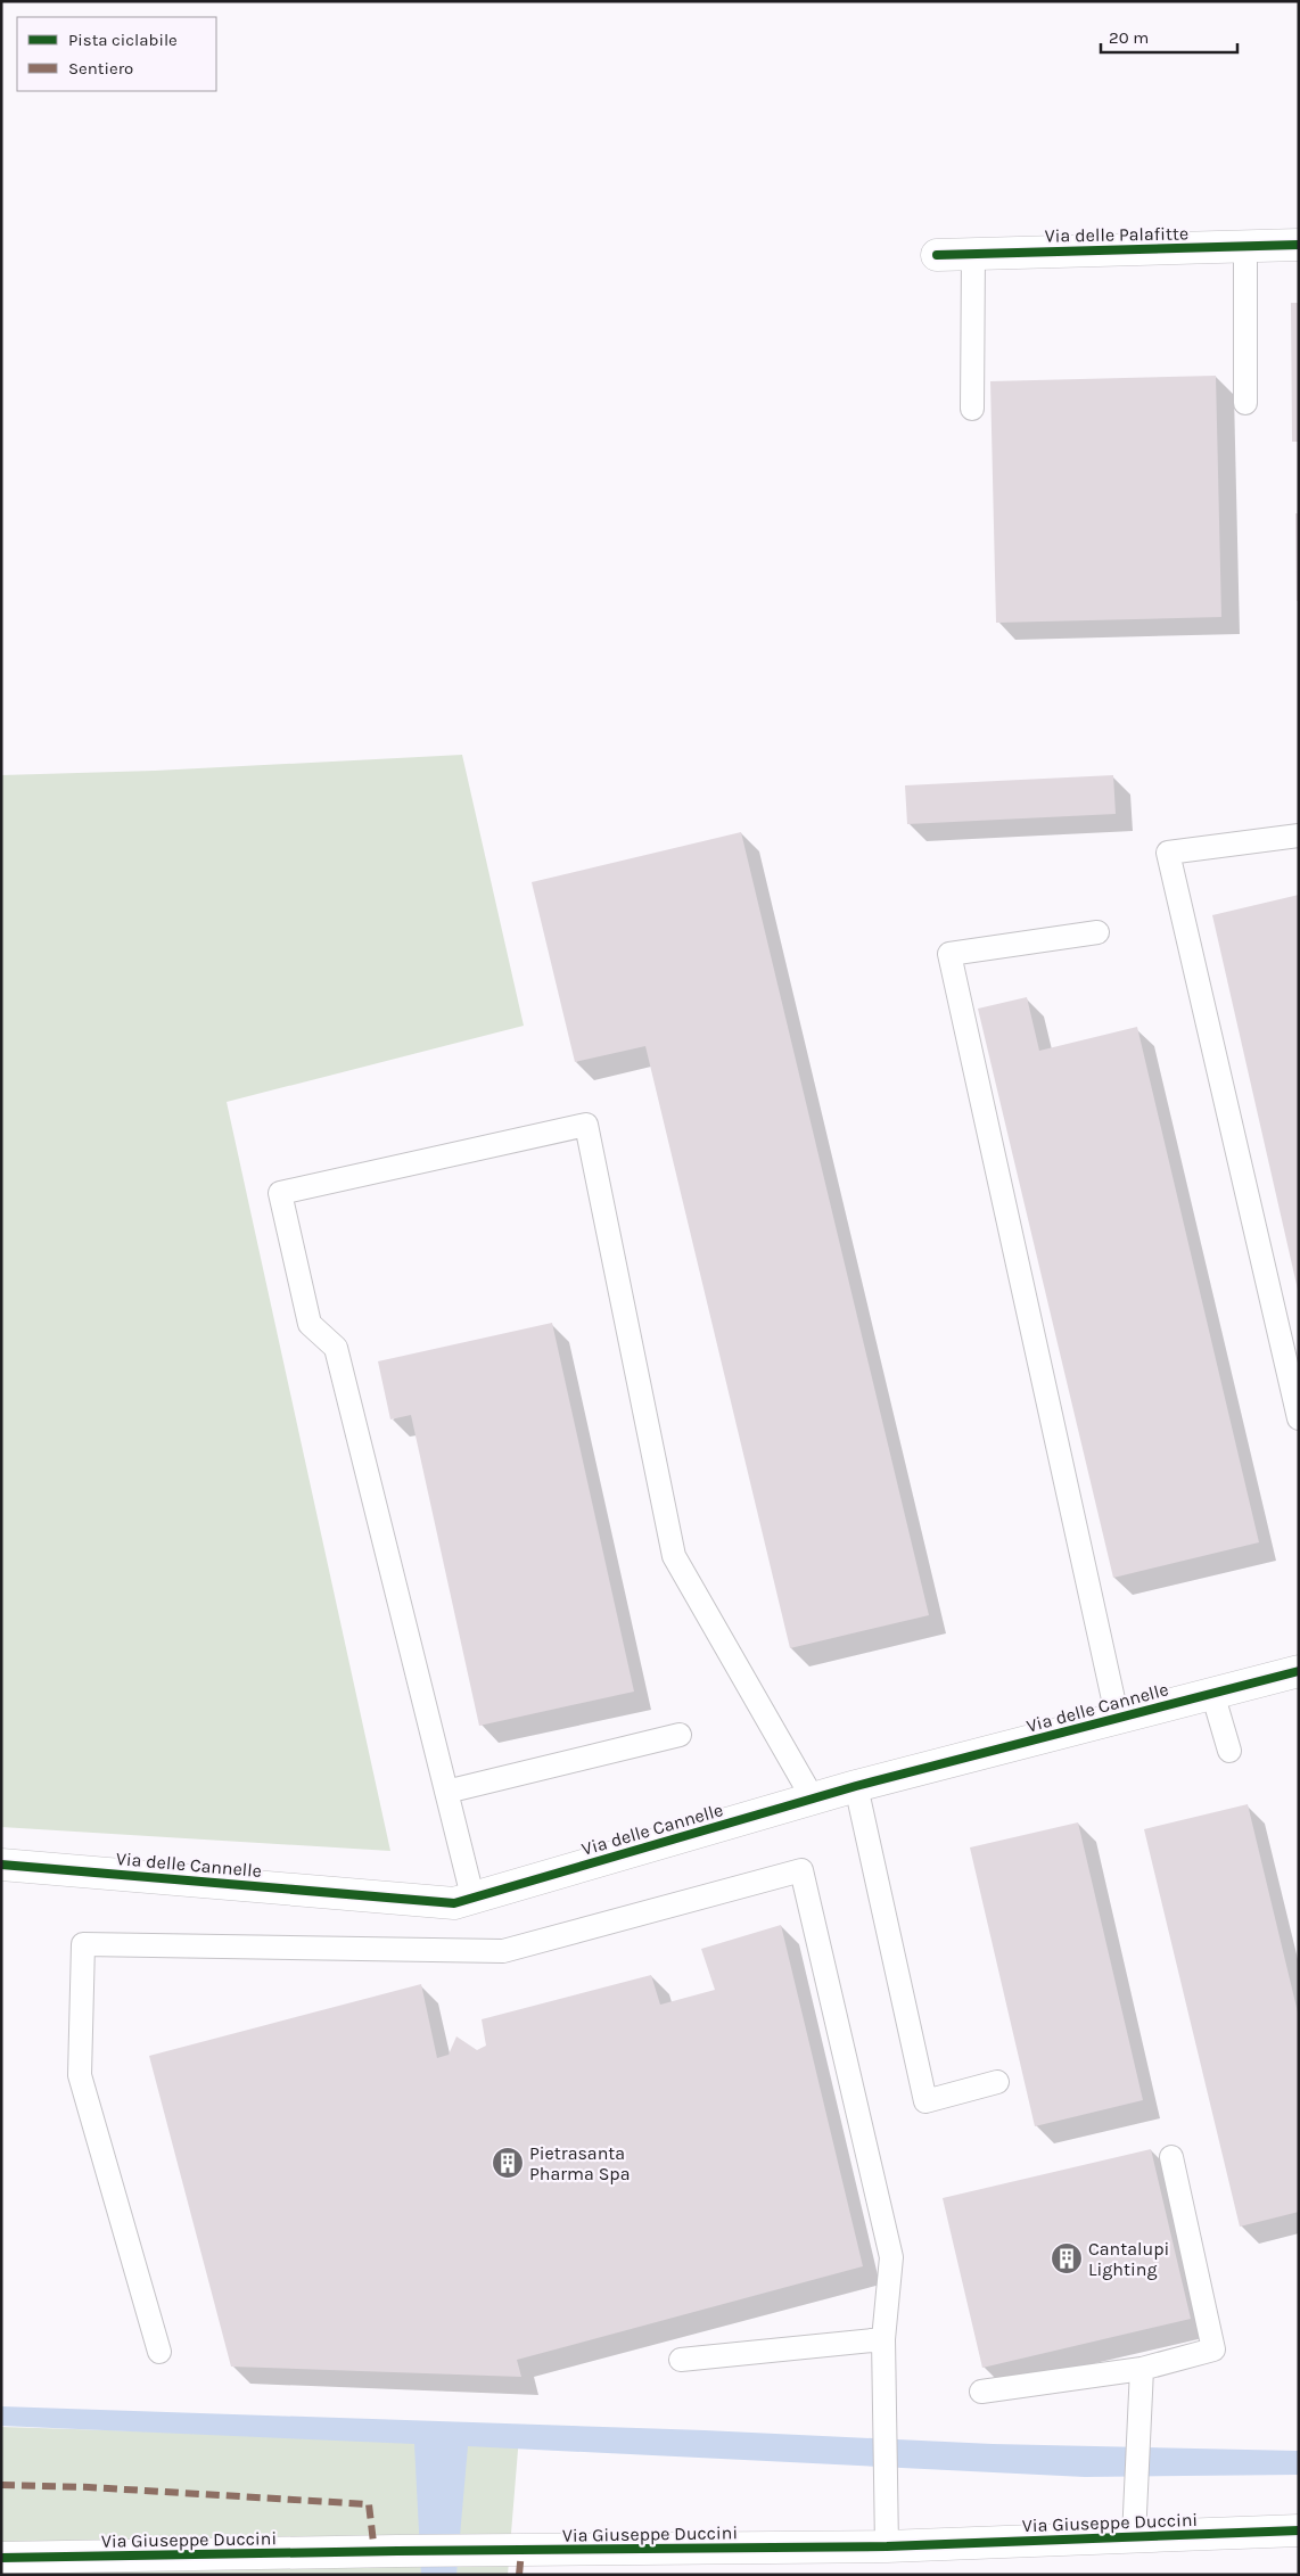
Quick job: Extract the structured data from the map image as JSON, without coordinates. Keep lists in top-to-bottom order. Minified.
{"streets":{"street":["Via delle Palafitte","Via delle Cannelle","Via Giuseppe Duccini"]},"places":{"building":["Pietrasanta Pharma Spa","Cantalupi Lighting"]},"legend":["Pista ciclabile","Sentiero"],"scale_bar":"20 m"}
